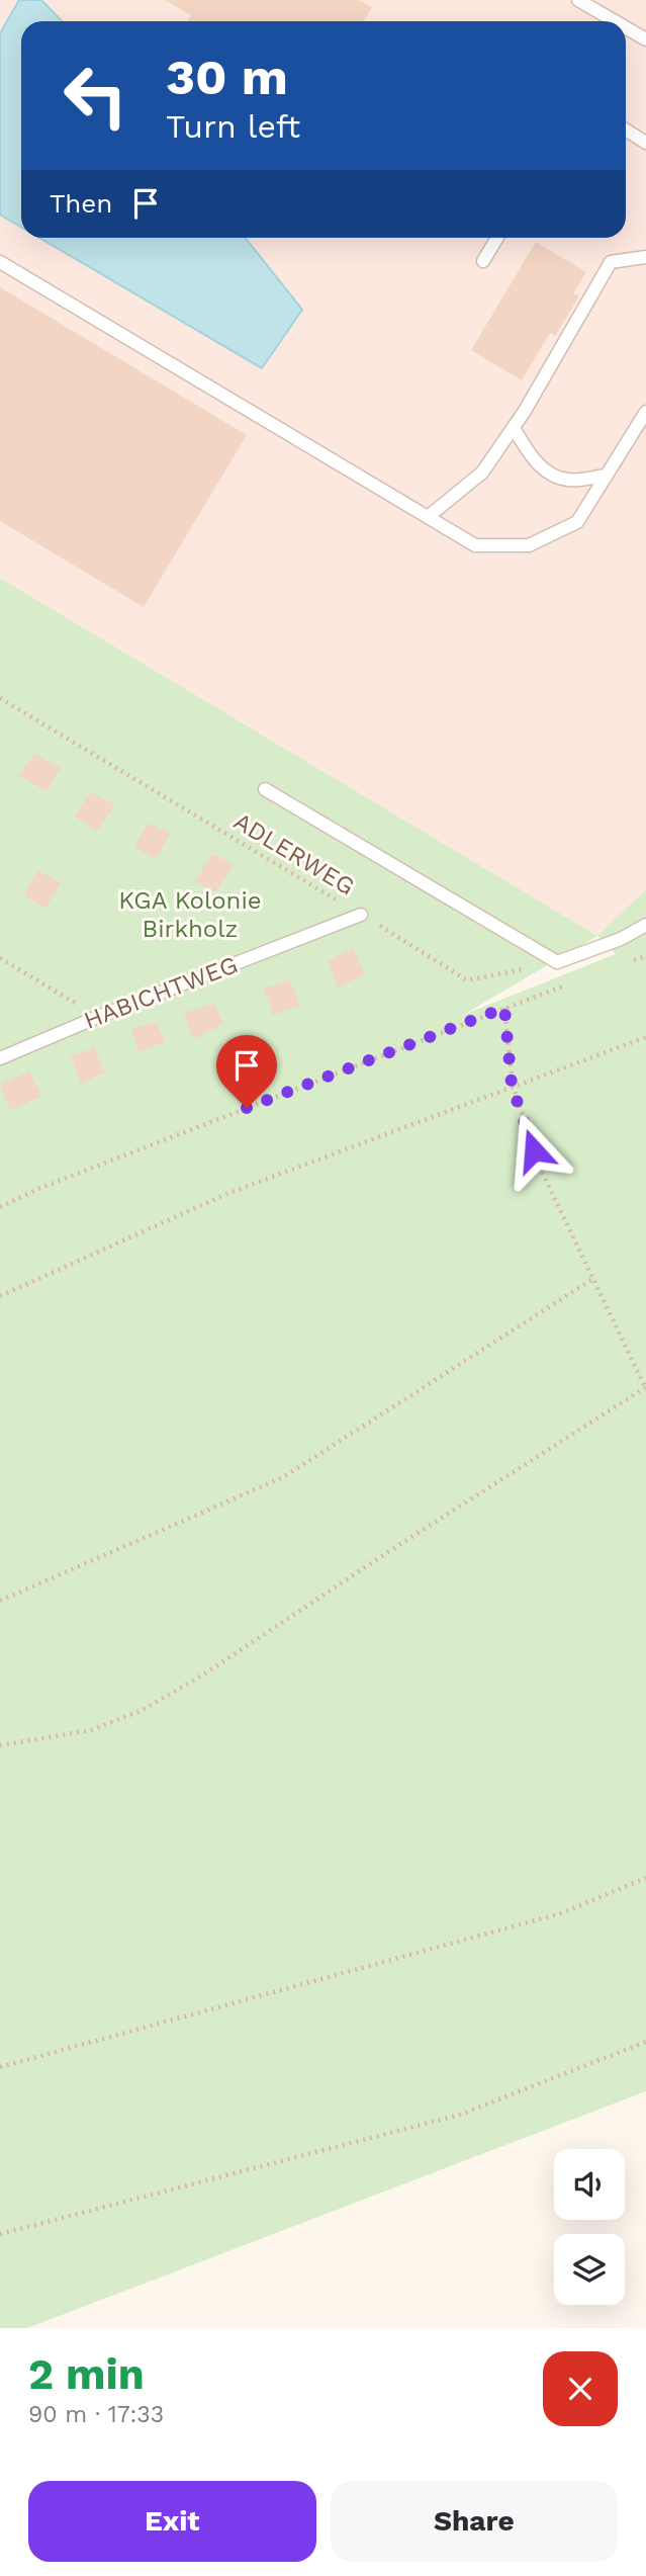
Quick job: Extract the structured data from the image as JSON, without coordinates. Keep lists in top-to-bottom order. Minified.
{"streets":{"lane":["HABICHTWEG"],"path":["ADLERWEG"]},"crossings":[["ADLERWEG","HABICHTWEG"]],"parks":["KGA Kolonie Birkholz"],"page":{"turn":["30 m","Turn left"],"then":"Then","heading":["2 min","90 m · 17:33"],"buttons":["Exit","Share"]}}
